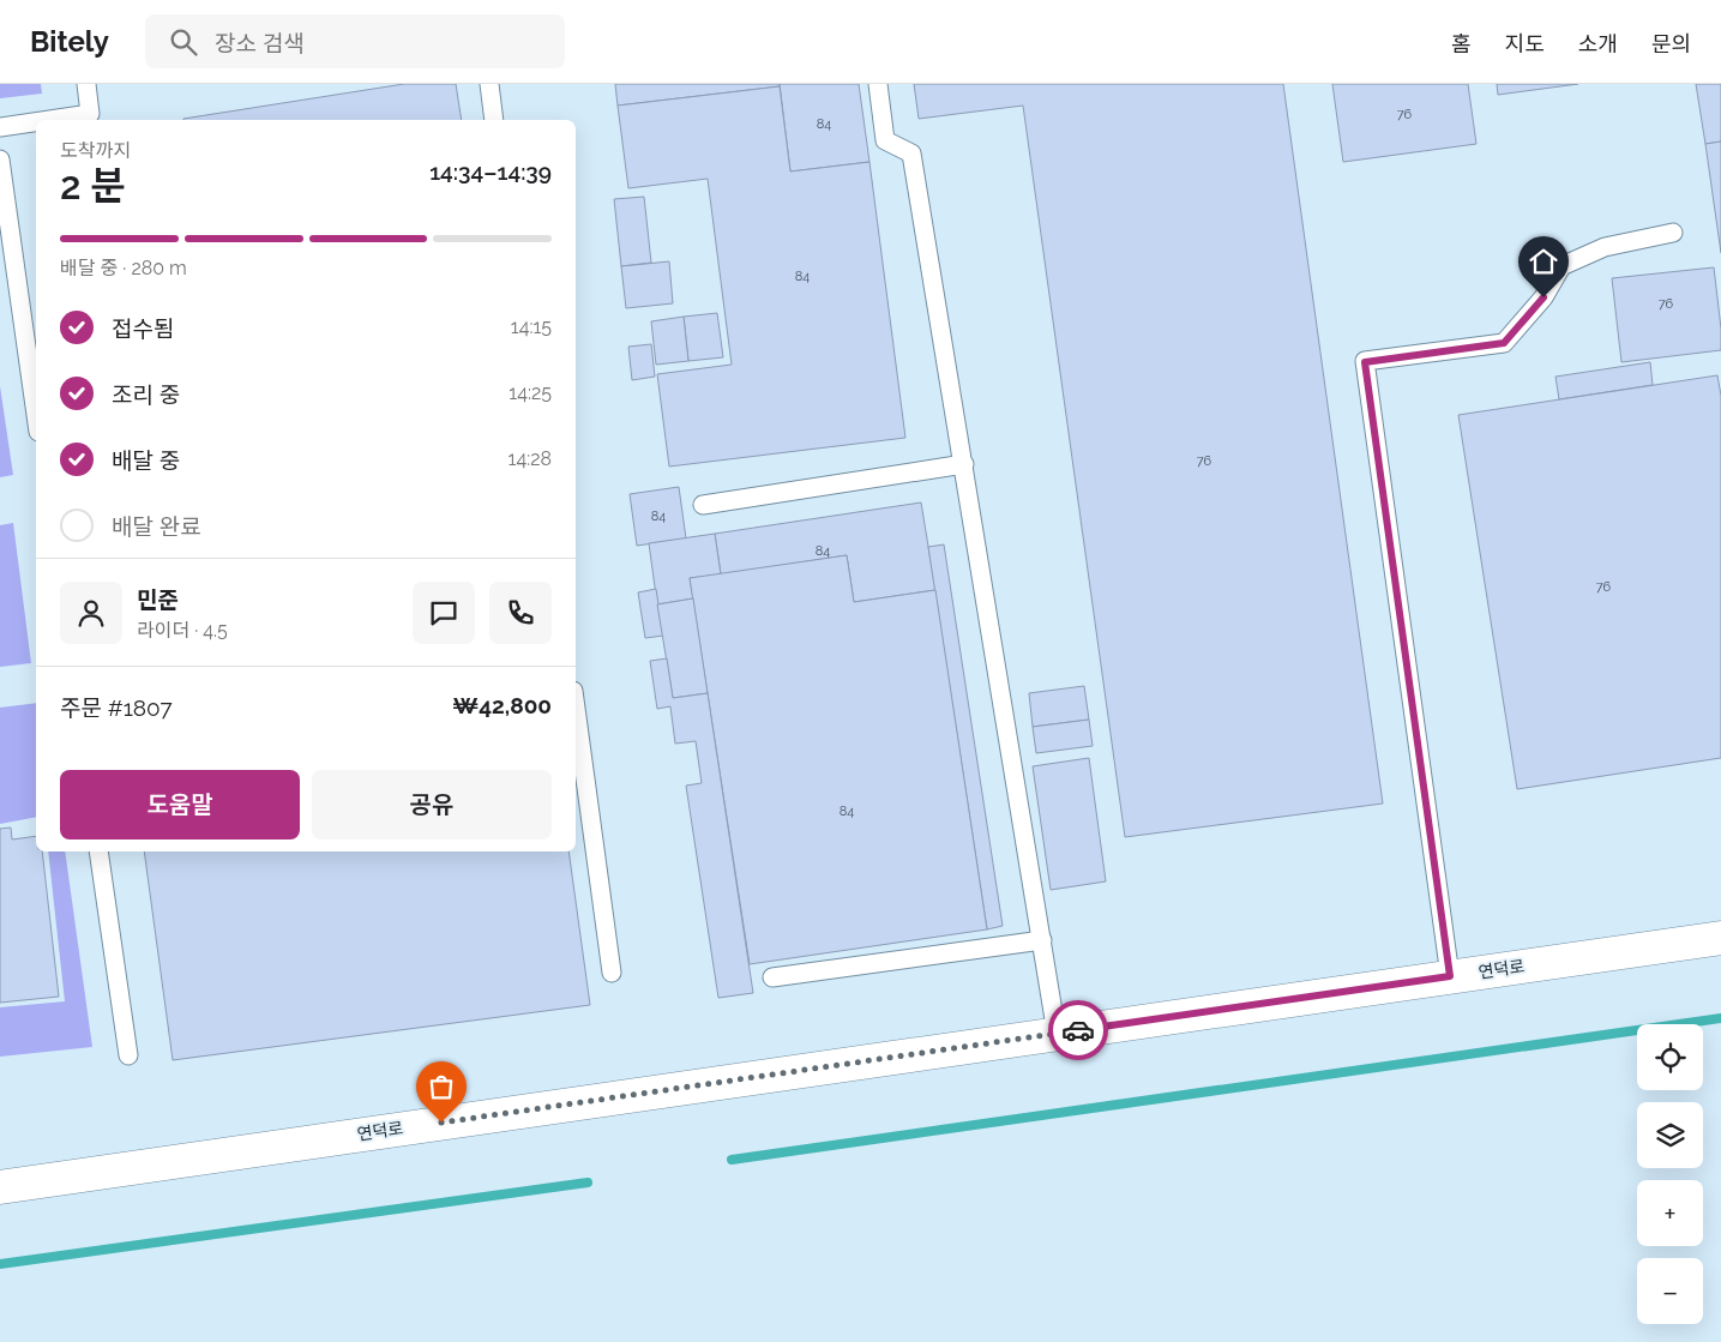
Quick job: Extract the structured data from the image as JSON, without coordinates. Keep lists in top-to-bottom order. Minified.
{"streets":{"street":["연덕로"]},"house_numbers":["76","84","84","76","76","84","84","76","84"],"page":{"header":"Bitely","search":"장소 검색","nav":["홈","지도","소개","문의"],"heading":["2 분","도착까지","14:34–14:39"],"panel":["민준","라이더 · 4.5","주문 #1807","₩42,800"],"bar":"배달 중 · 280 m","list":[["접수됨","14:15"],["조리 중","14:25"],["배달 중","14:28"],"배달 완료"],"buttons":["도움말","공유"],"map_buttons":["+","−"]}}
